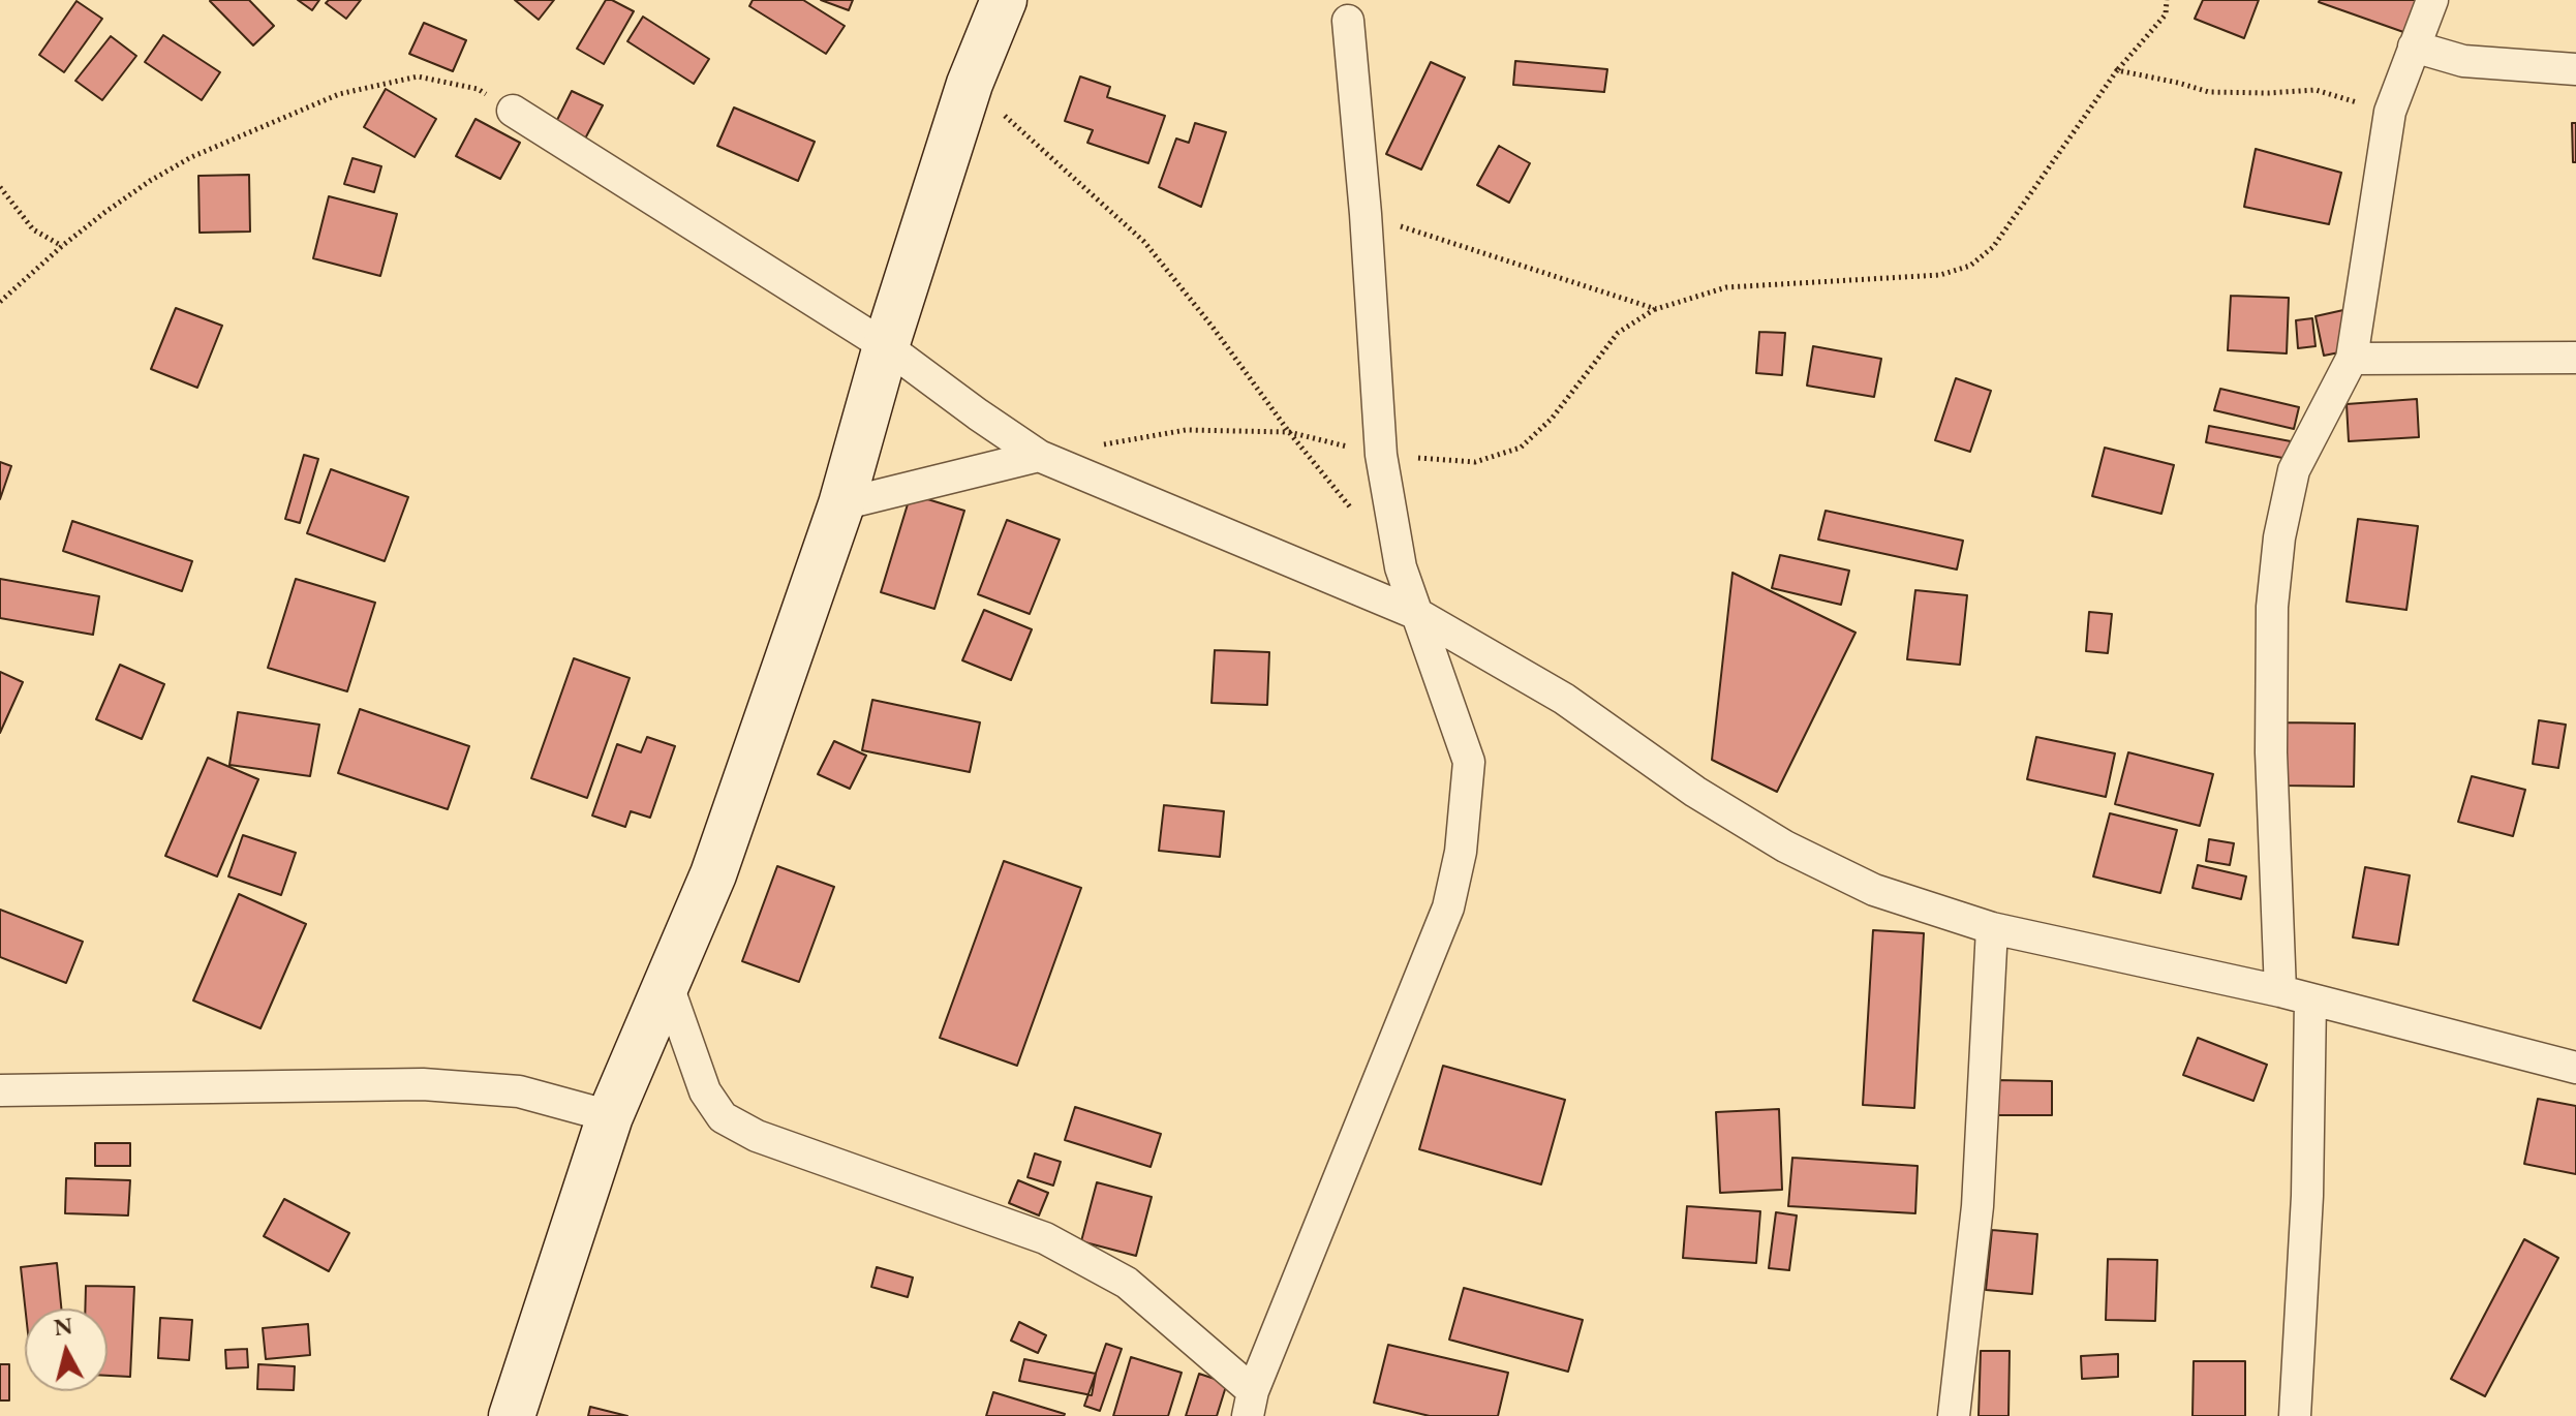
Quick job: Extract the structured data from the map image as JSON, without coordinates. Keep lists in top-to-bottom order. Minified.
{"north":"top"}
